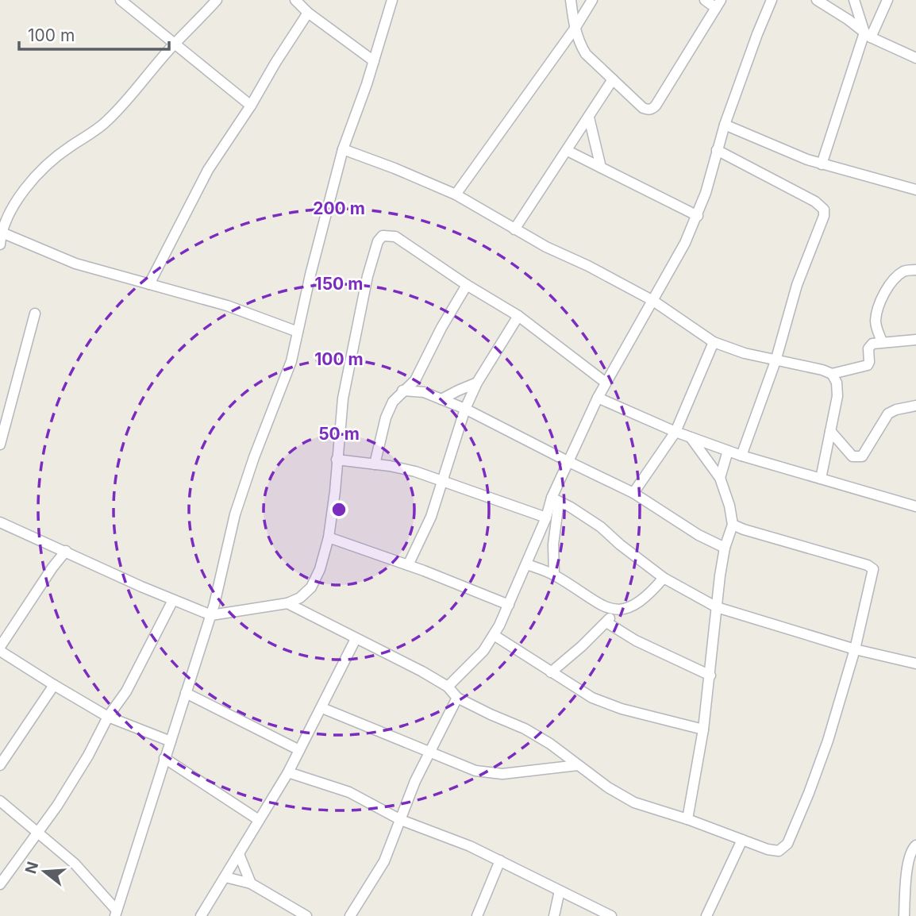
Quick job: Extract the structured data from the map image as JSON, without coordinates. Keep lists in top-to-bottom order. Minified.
{"scale_bar":"100 m","north":"left","rings":["200 m","150 m","100 m","50 m"]}
